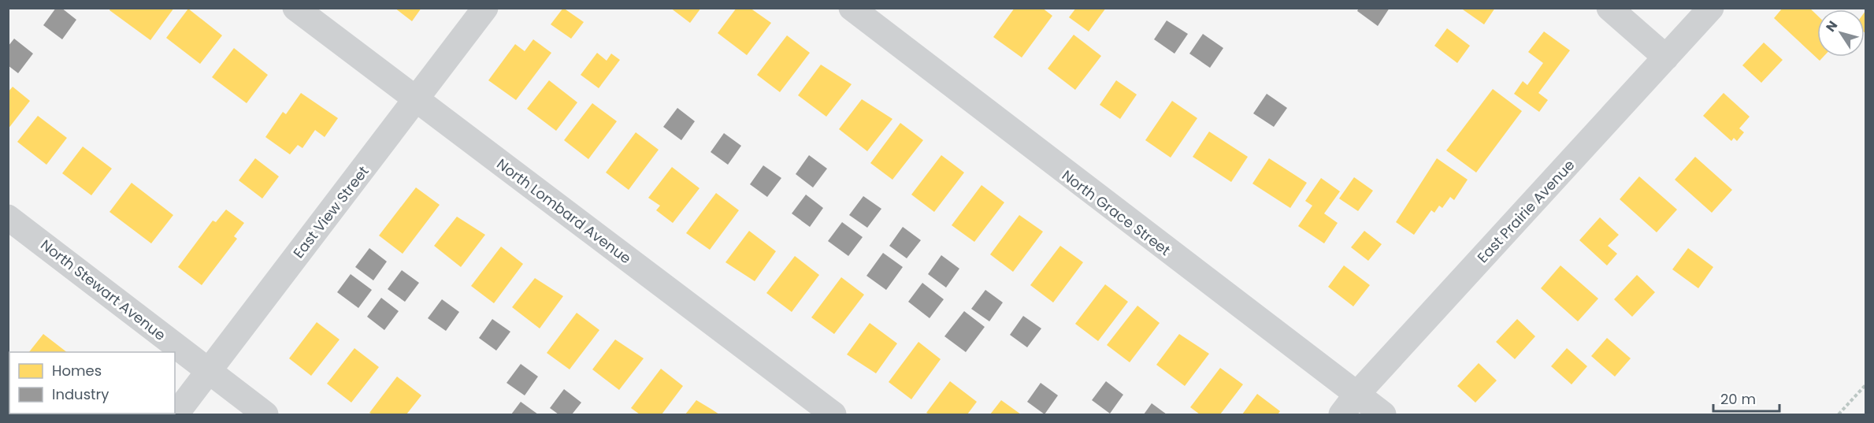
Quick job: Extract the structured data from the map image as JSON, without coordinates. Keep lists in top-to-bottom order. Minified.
{"streets":{"street":["North Lombard Avenue","East Prairie Avenue","East View Street","North Grace Street","North Stewart Avenue"]},"crossings":[["North Lombard Avenue","East View Street"],["East Prairie Avenue","North Grace Street"],["East View Street","North Stewart Avenue"]],"legend":["Homes","Industry"],"scale_bar":"20 m","north":"top left"}
